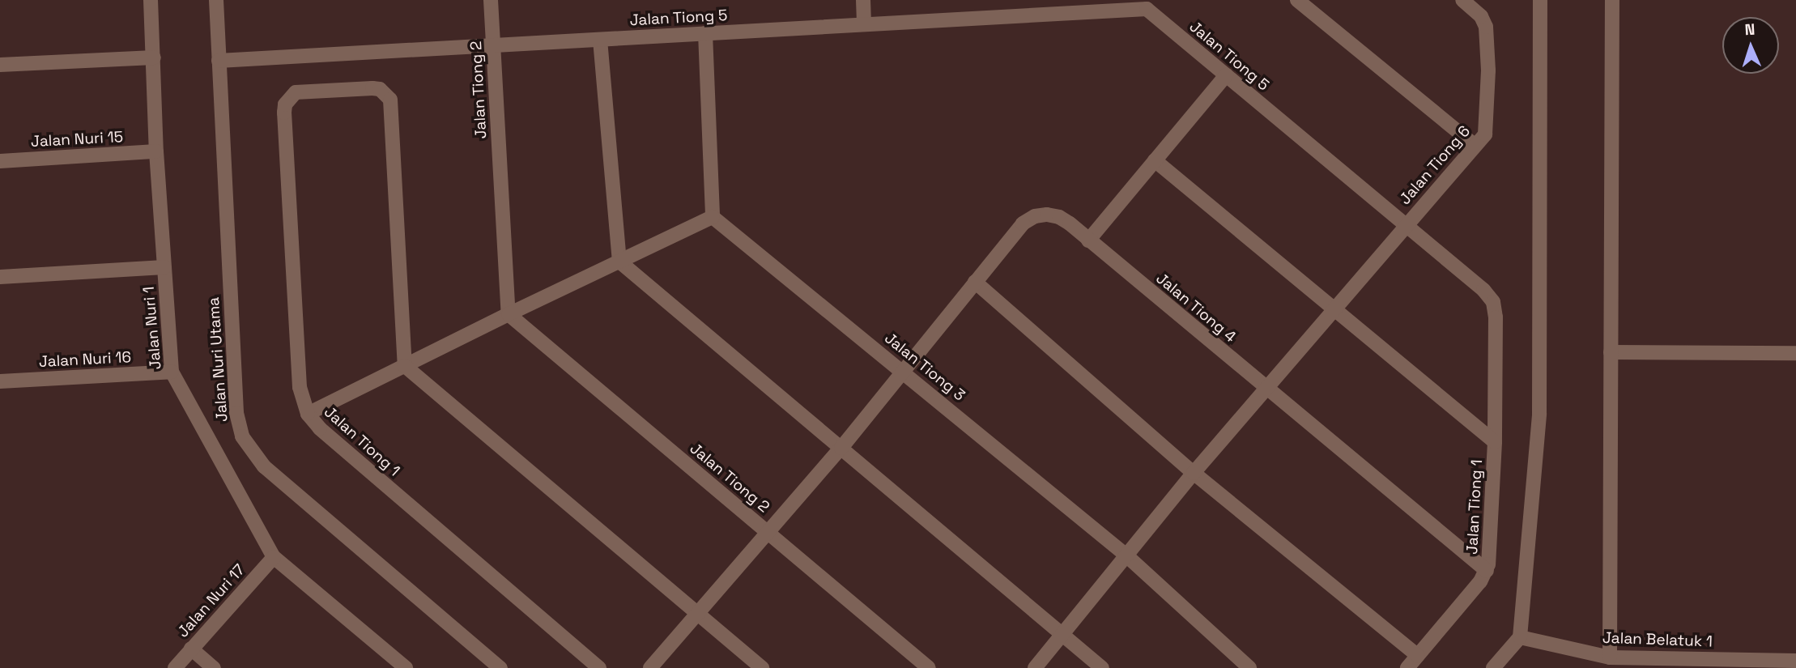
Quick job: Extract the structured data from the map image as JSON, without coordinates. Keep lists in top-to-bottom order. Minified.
{"streets":{"street":["Jalan Tiong 5","Jalan Tiong 2","Jalan Nuri 15","Jalan Tiong 6","Jalan Tiong 4","Jalan Nuri 1","Jalan Nuri 16","Jalan Nuri Utama","Jalan Tiong 3","Jalan Tiong 1","Jalan Nuri 17","Jalan Belatuk 1"]},"crossings":[["Jalan Tiong 5","Jalan Tiong 2"],["Jalan Tiong 5","Jalan Tiong 6"],["Jalan Tiong 5","Jalan Nuri Utama"],["Jalan Tiong 5","Jalan Tiong 1"],["Jalan Tiong 2","Jalan Tiong 4"],["Jalan Nuri 15","Jalan Nuri 1"],["Jalan Tiong 6","Jalan Tiong 4"],["Jalan Tiong 6","Jalan Tiong 3"],["Jalan Tiong 4","Jalan Tiong 3"],["Jalan Tiong 4","Jalan Tiong 1"],["Jalan Nuri 1","Jalan Nuri 16"],["Jalan Nuri 1","Jalan Nuri 17"]],"north":"top"}
